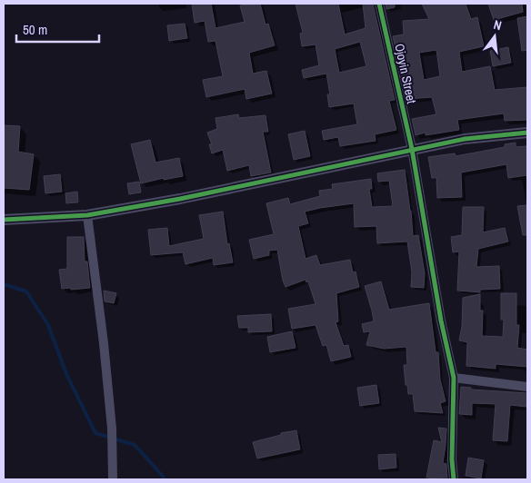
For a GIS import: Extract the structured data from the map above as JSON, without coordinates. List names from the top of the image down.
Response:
{
  "streets": {
    "street": ["Ojoyin Street"]
  },
  "scale_bar": "50 m",
  "north": "top"
}
